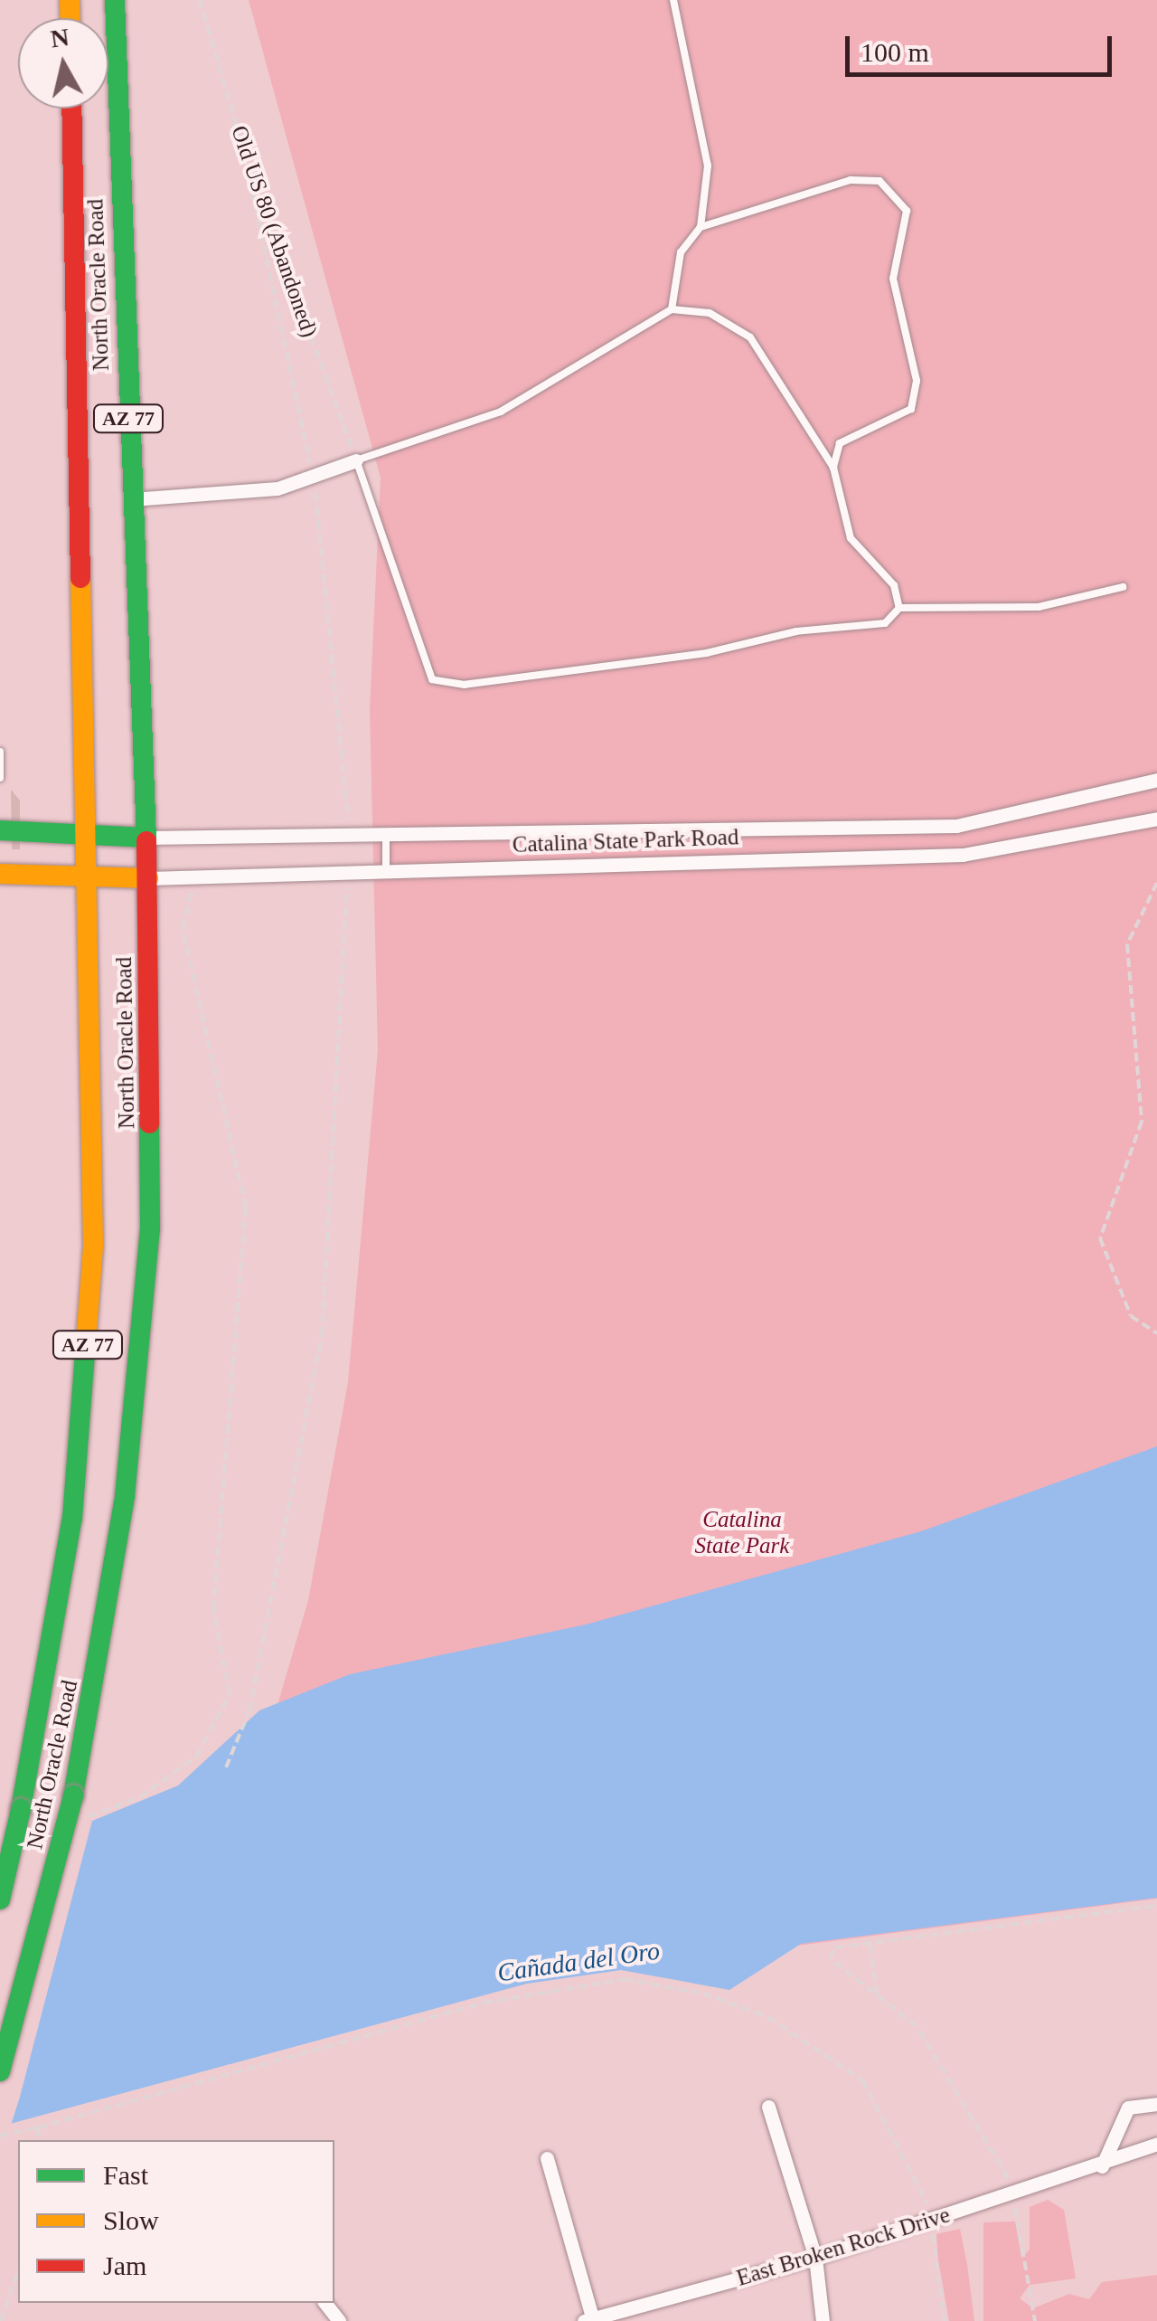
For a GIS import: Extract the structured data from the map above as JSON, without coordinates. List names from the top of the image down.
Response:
{
  "streets": {
    "main road": ["North Oracle Road", "AZ 77", "Catalina State Park Road"],
    "street": ["East Broken Rock Drive"],
    "path": ["Old US 80 (Abandoned)"]
  },
  "crossings": [
    ["North Oracle Road", "Catalina State Park Road"]
  ],
  "water": ["Cañada del Oro"],
  "parks": ["Catalina State Park"],
  "legend": ["Fast", "Slow", "Jam"],
  "scale_bar": "100 m",
  "north": "top"
}
